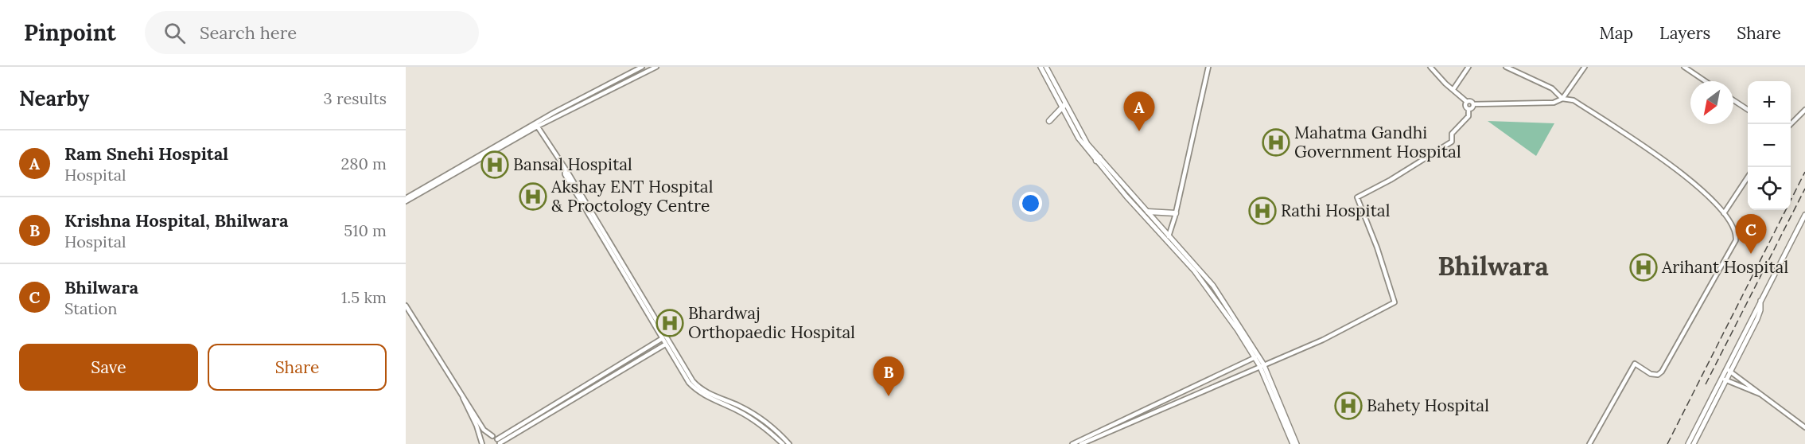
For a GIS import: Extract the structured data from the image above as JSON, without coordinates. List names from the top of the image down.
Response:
{
  "districts": ["Bhilwara"],
  "places": {
    "hospital": [
      "Mahatma Gandhi Government Hospital",
      "Bansal Hospital",
      "Akshay ENT Hospital & Proctology Centre",
      "Rathi Hospital",
      "Arihant Hospital",
      "Bhardwaj Orthopaedic Hospital",
      "Bahety Hospital"
    ]
  },
  "north": "bottom left",
  "page": {
    "header": "Pinpoint",
    "search": "Search here",
    "nav": ["Map", "Layers", "Share"],
    "heading": ["Nearby", "3 results"],
    "map_buttons": ["+", "−"],
    "pins": ["A", "C", "B"],
    "list": [
      {
        "mark": "A",
        "name": "Ram Snehi Hospital",
        "note": "Hospital",
        "value": "280 m"
      },
      {
        "mark": "B",
        "name": "Krishna Hospital, Bhilwara",
        "note": "Hospital",
        "value": "510 m"
      },
      {
        "mark": "C",
        "name": "Bhilwara",
        "note": "Station",
        "value": "1.5 km"
      }
    ],
    "buttons": ["Save", "Share"]
  }
}
